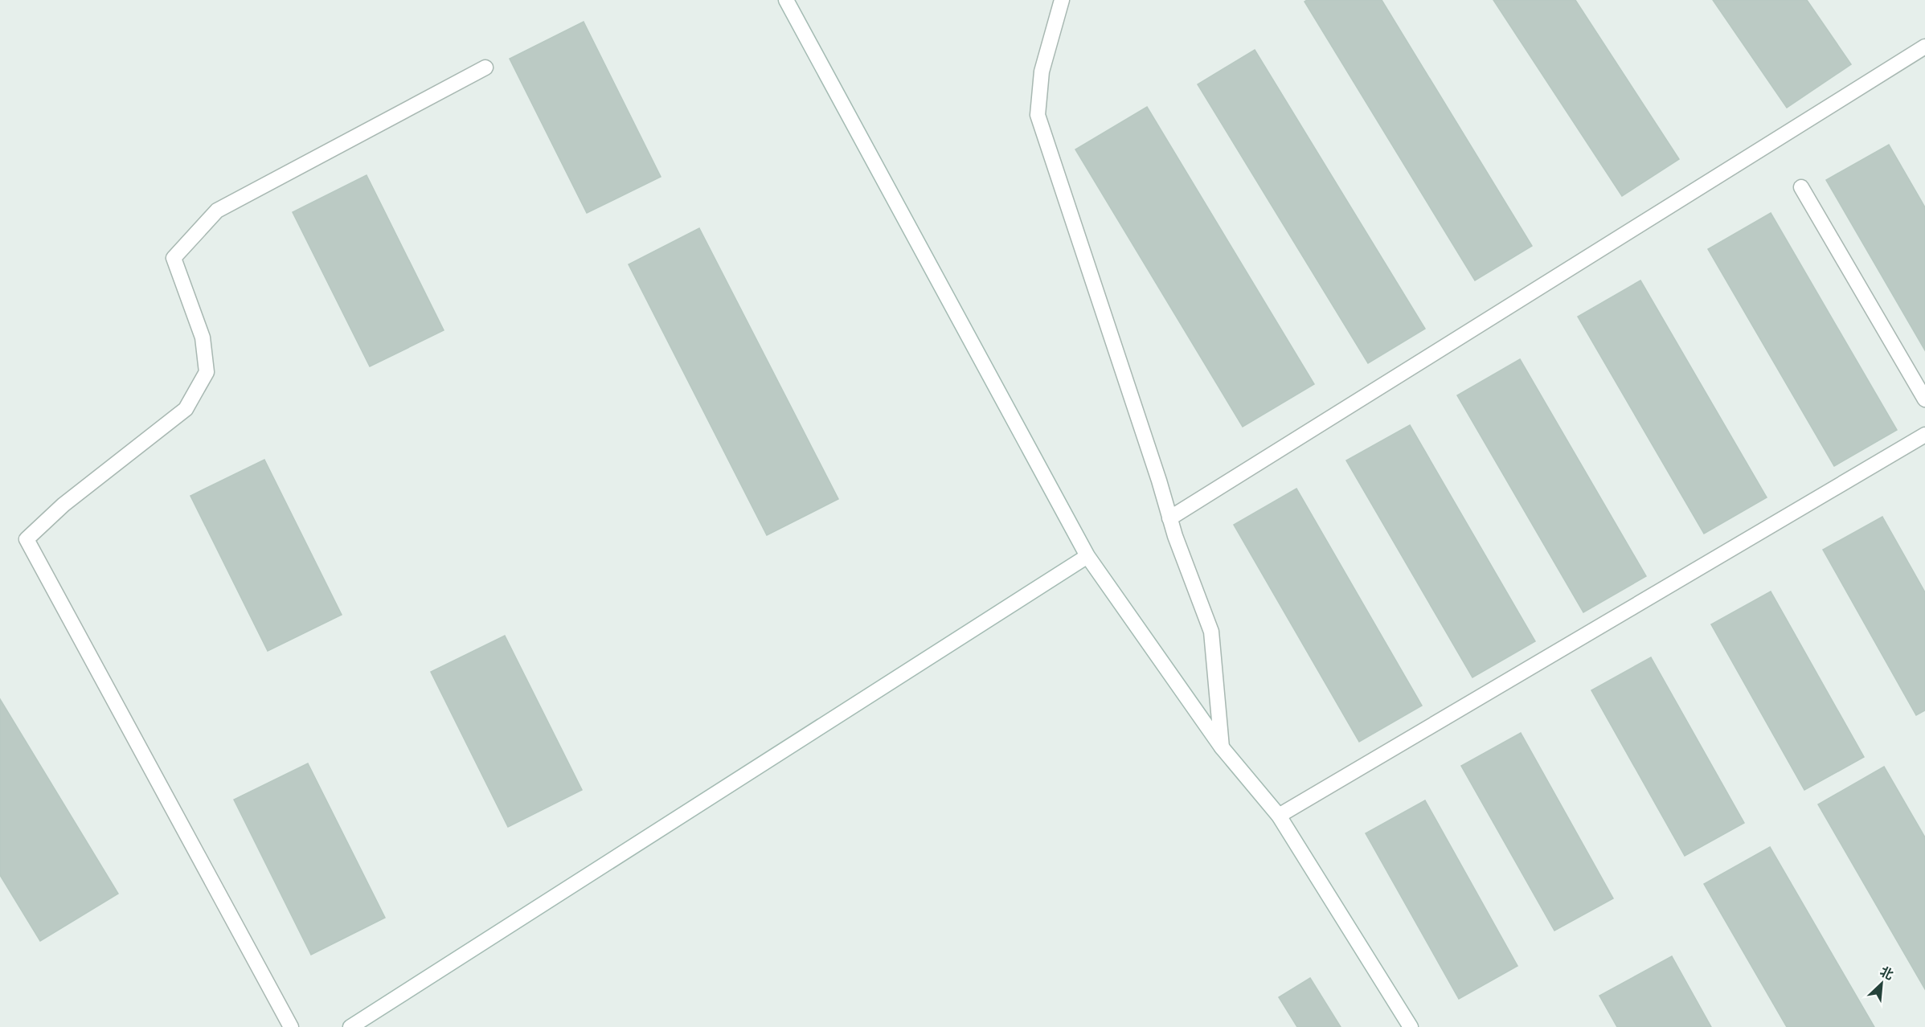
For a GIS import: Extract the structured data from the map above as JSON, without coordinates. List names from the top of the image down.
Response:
{
  "north": "top right"
}
